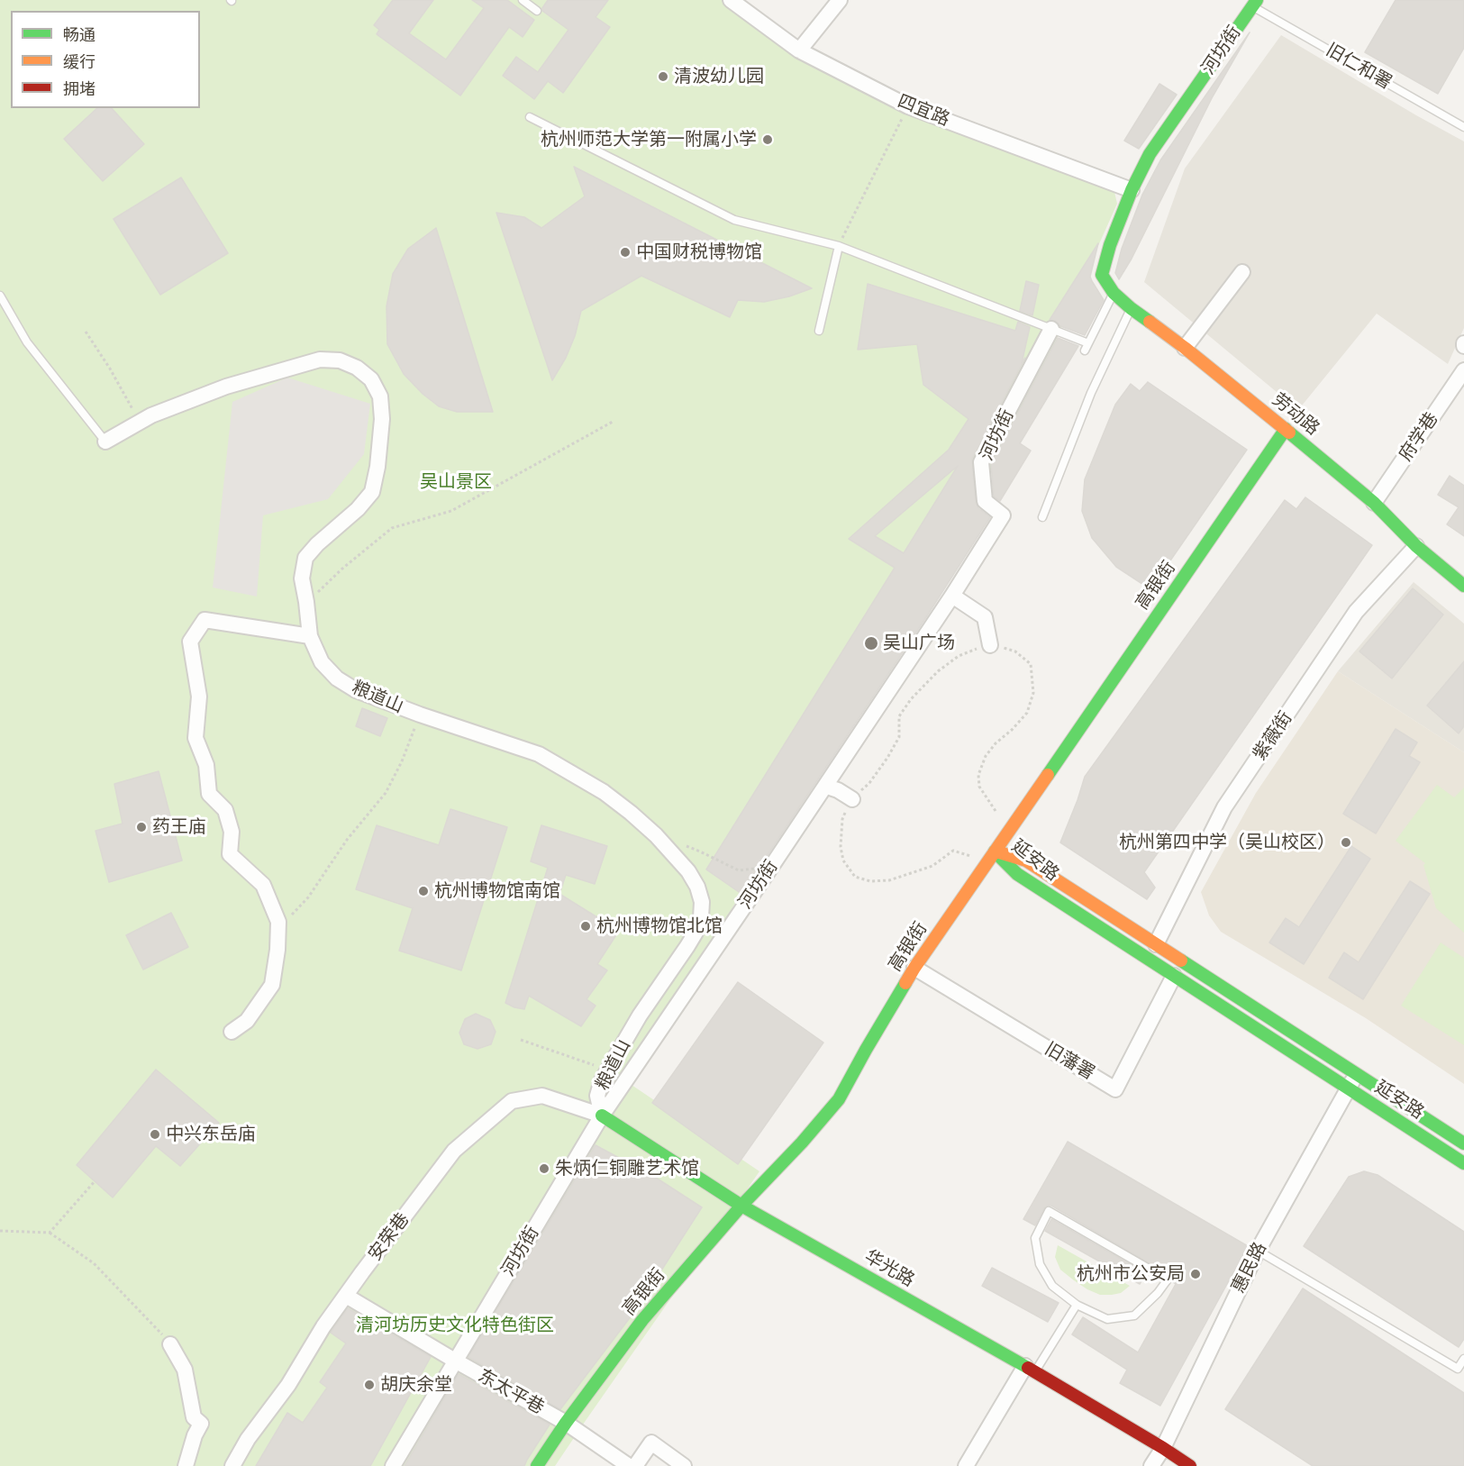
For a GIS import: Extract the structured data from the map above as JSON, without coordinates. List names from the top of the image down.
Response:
{
  "streets": {
    "street": [
      "河坊街",
      "四宜路",
      "劳动路",
      "府学巷",
      "高银街",
      "粮道山",
      "紫薇街",
      "延安路",
      "旧藩署",
      "安荣巷",
      "惠民路",
      "华光路",
      "东太平巷"
    ],
    "lane": ["旧仁和署"]
  },
  "crossings": [
    ["河坊街", "旧仁和署"],
    ["河坊街", "四宜路"],
    ["河坊街", "劳动路"],
    ["河坊街", "粮道山"],
    ["河坊街", "安荣巷"],
    ["河坊街", "华光路"],
    ["河坊街", "东太平巷"],
    ["劳动路", "府学巷"],
    ["劳动路", "高银街"],
    ["劳动路", "紫薇街"],
    ["高银街", "延安路"],
    ["高银街", "旧藩署"],
    ["高银街", "华光路"],
    ["高银街", "东太平巷"],
    ["粮道山", "安荣巷"],
    ["粮道山", "华光路"],
    ["紫薇街", "延安路"],
    ["延安路", "旧藩署"],
    ["延安路", "惠民路"],
    ["安荣巷", "华光路"],
    ["安荣巷", "东太平巷"],
    ["惠民路", "华光路"]
  ],
  "parks": ["吴山景区", "清河坊历史文化特色街区"],
  "places": [
    "清波幼儿园",
    "杭州师范大学第一附属小学",
    "中国财税博物馆",
    "吴山广场",
    "药王庙",
    "杭州第四中学（吴山校区）",
    "杭州博物馆南馆",
    "杭州博物馆北馆",
    "中兴东岳庙",
    "朱炳仁铜雕艺术馆",
    "杭州市公安局",
    "胡庆余堂"
  ],
  "legend": ["畅通", "缓行", "拥堵"]
}
